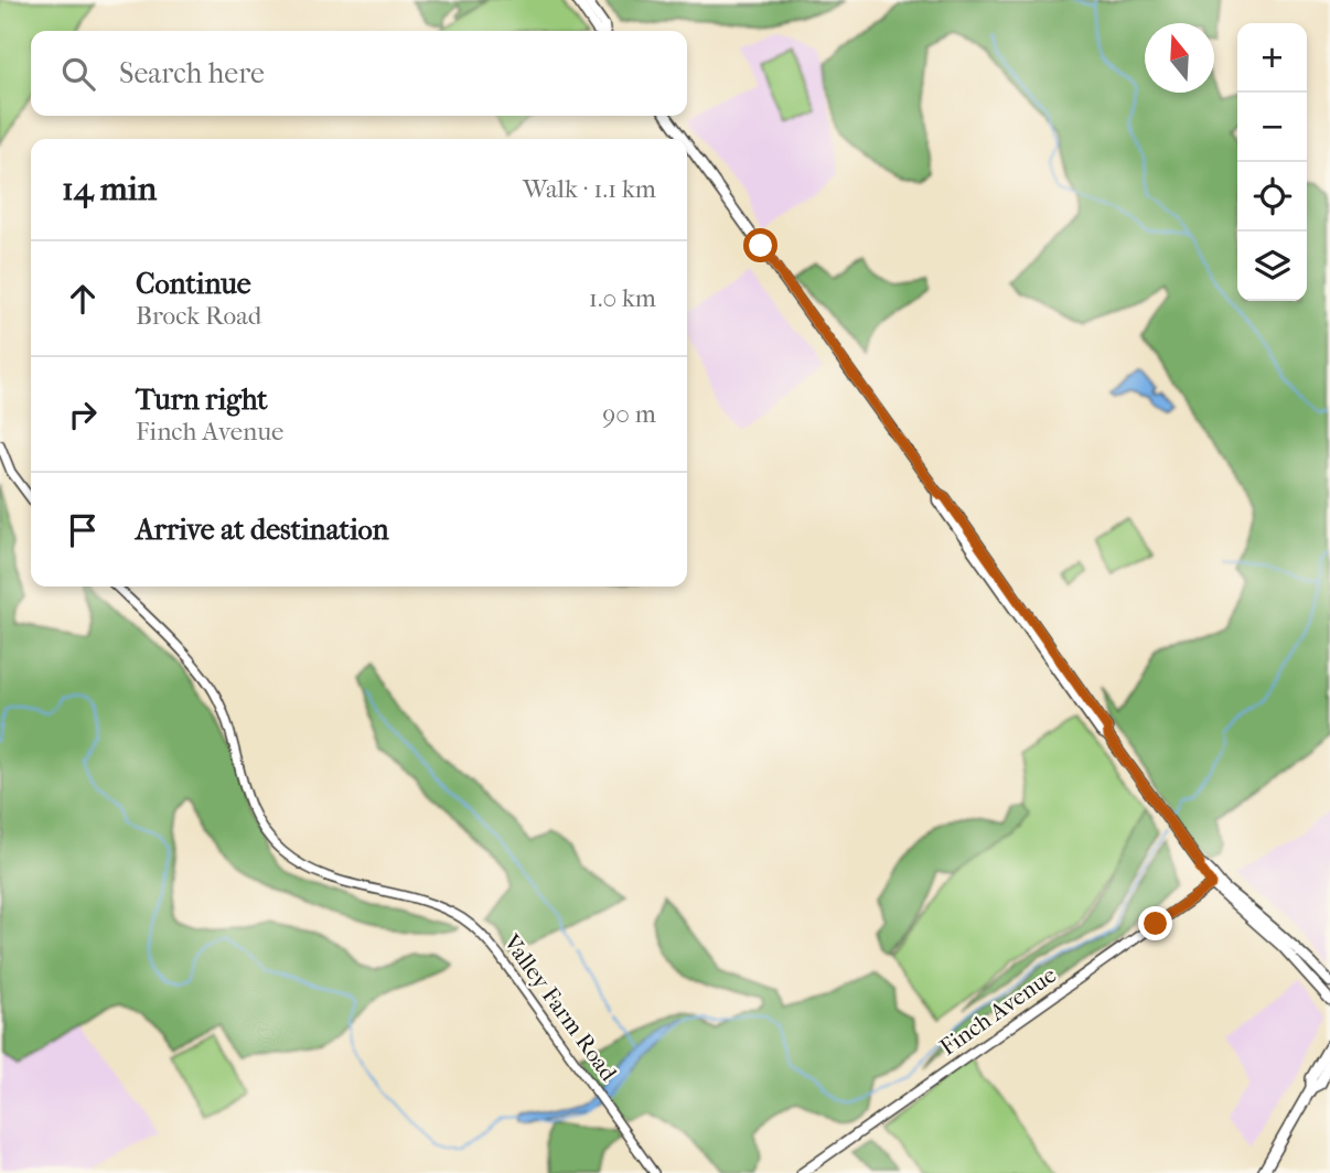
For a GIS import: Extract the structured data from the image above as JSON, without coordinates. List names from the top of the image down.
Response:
{
  "streets": {
    "main road": ["Finch Avenue"],
    "street": ["Valley Farm Road"]
  },
  "north": "top",
  "page": {
    "map_buttons": ["+", "−"],
    "search": "Search here",
    "heading": ["14 min", "Walk · 1.1 km"],
    "list": [
      ["Continue", "Brock Road", "1.0 km"],
      ["Turn right", "Finch Avenue", "90 m"],
      "Arrive at destination"
    ]
  }
}
